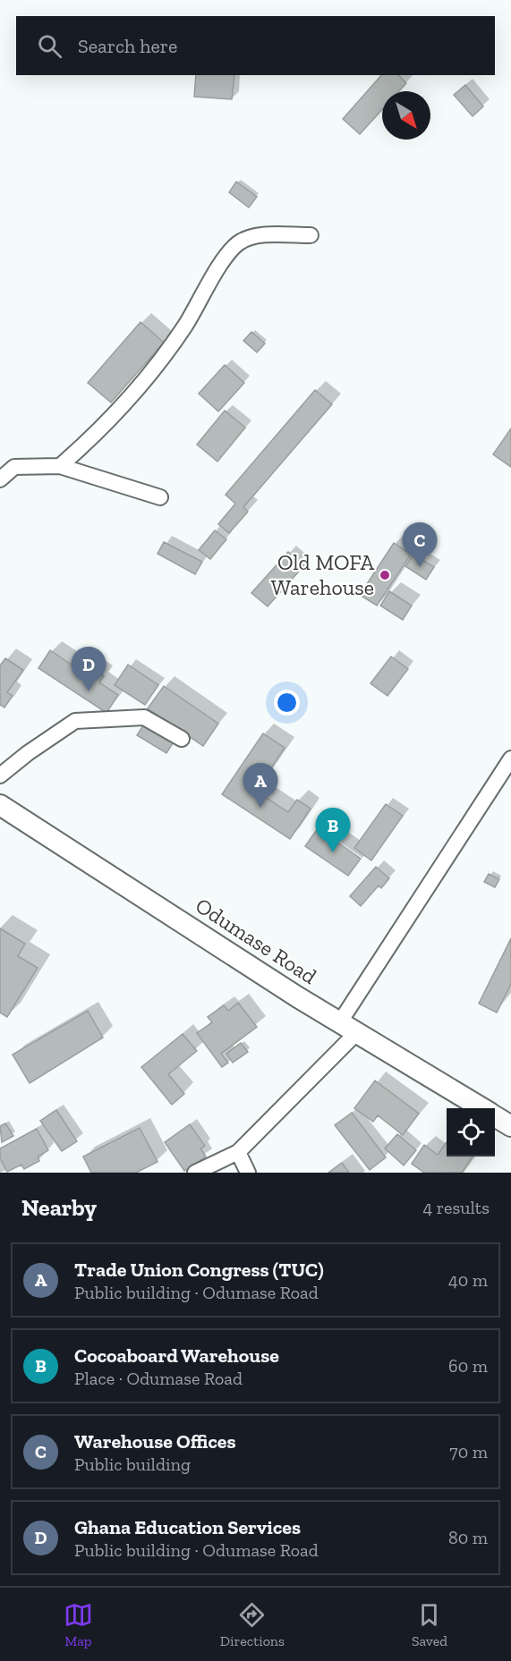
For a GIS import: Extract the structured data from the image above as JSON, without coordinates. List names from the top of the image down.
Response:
{
  "streets": {
    "main road": ["Odumase Road"]
  },
  "places": ["Old MOFA Warehouse"],
  "north": "bottom right",
  "page": {
    "search": "Search here",
    "pins": [
      "C",
      "D",
      "A",
      "B"
    ],
    "heading": ["Nearby", "4 results"],
    "list": [
      {
        "mark": "A",
        "name": "Trade Union Congress (TUC)",
        "note": "Public building · Odumase Road",
        "value": "40 m"
      },
      {
        "mark": "B",
        "name": "Cocoaboard Warehouse",
        "note": "Place · Odumase Road",
        "value": "60 m"
      },
      {
        "mark": "C",
        "name": "Warehouse Offices",
        "note": "Public building",
        "value": "70 m"
      },
      {
        "mark": "D",
        "name": "Ghana Education Services",
        "note": "Public building · Odumase Road",
        "value": "80 m"
      }
    ],
    "nav": ["Map", "Directions", "Saved"]
  }
}
